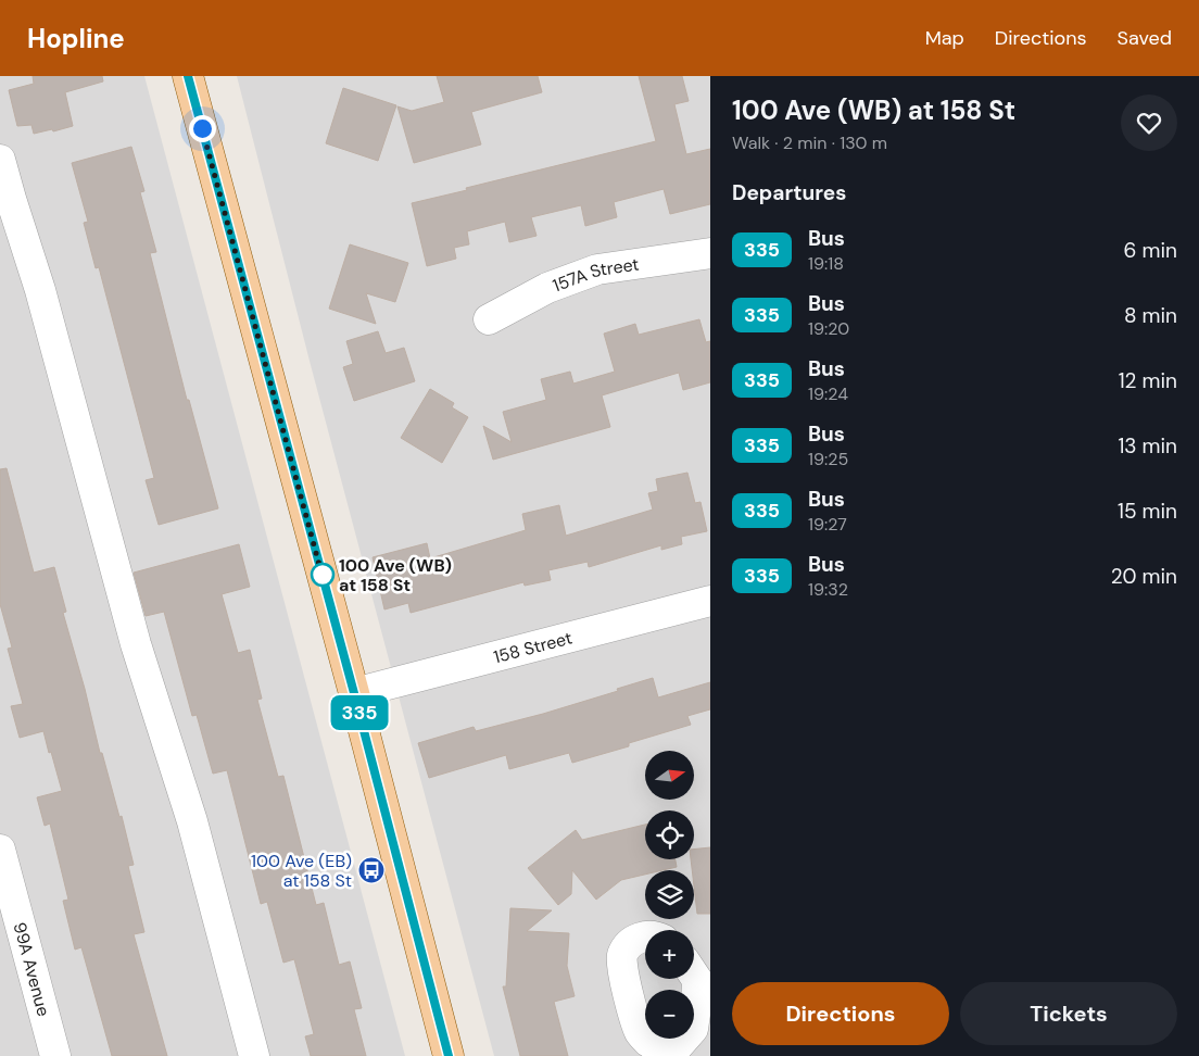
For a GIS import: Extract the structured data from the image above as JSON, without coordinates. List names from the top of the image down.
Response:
{
  "streets": {
    "street": ["157A Street", "158 Street", "99A Avenue"]
  },
  "places": {
    "other": ["100 Ave (WB) at 158 St"],
    "bus stop": ["100 Ave (EB) at 158 St"]
  },
  "lines": ["bus line 335"],
  "north": "right",
  "page": {
    "header": "Hopline",
    "nav": ["Map", "Directions", "Saved"],
    "on_map": "335",
    "heading": [
      ["100 Ave (WB) at 158 St", "Walk · 2 min · 130 m"],
      "Departures"
    ],
    "list": [
      {
        "mark": "335",
        "name": "Bus",
        "note": "19:18",
        "value": "6 min"
      },
      {
        "mark": "335",
        "name": "Bus",
        "note": "19:20",
        "value": "8 min"
      },
      {
        "mark": "335",
        "name": "Bus",
        "note": "19:24",
        "value": "12 min"
      },
      {
        "mark": "335",
        "name": "Bus",
        "note": "19:25",
        "value": "13 min"
      },
      {
        "mark": "335",
        "name": "Bus",
        "note": "19:27",
        "value": "15 min"
      },
      {
        "mark": "335",
        "name": "Bus",
        "note": "19:32",
        "value": "20 min"
      }
    ],
    "map_buttons": ["+", "−"],
    "buttons": ["Directions", "Tickets"]
  }
}
